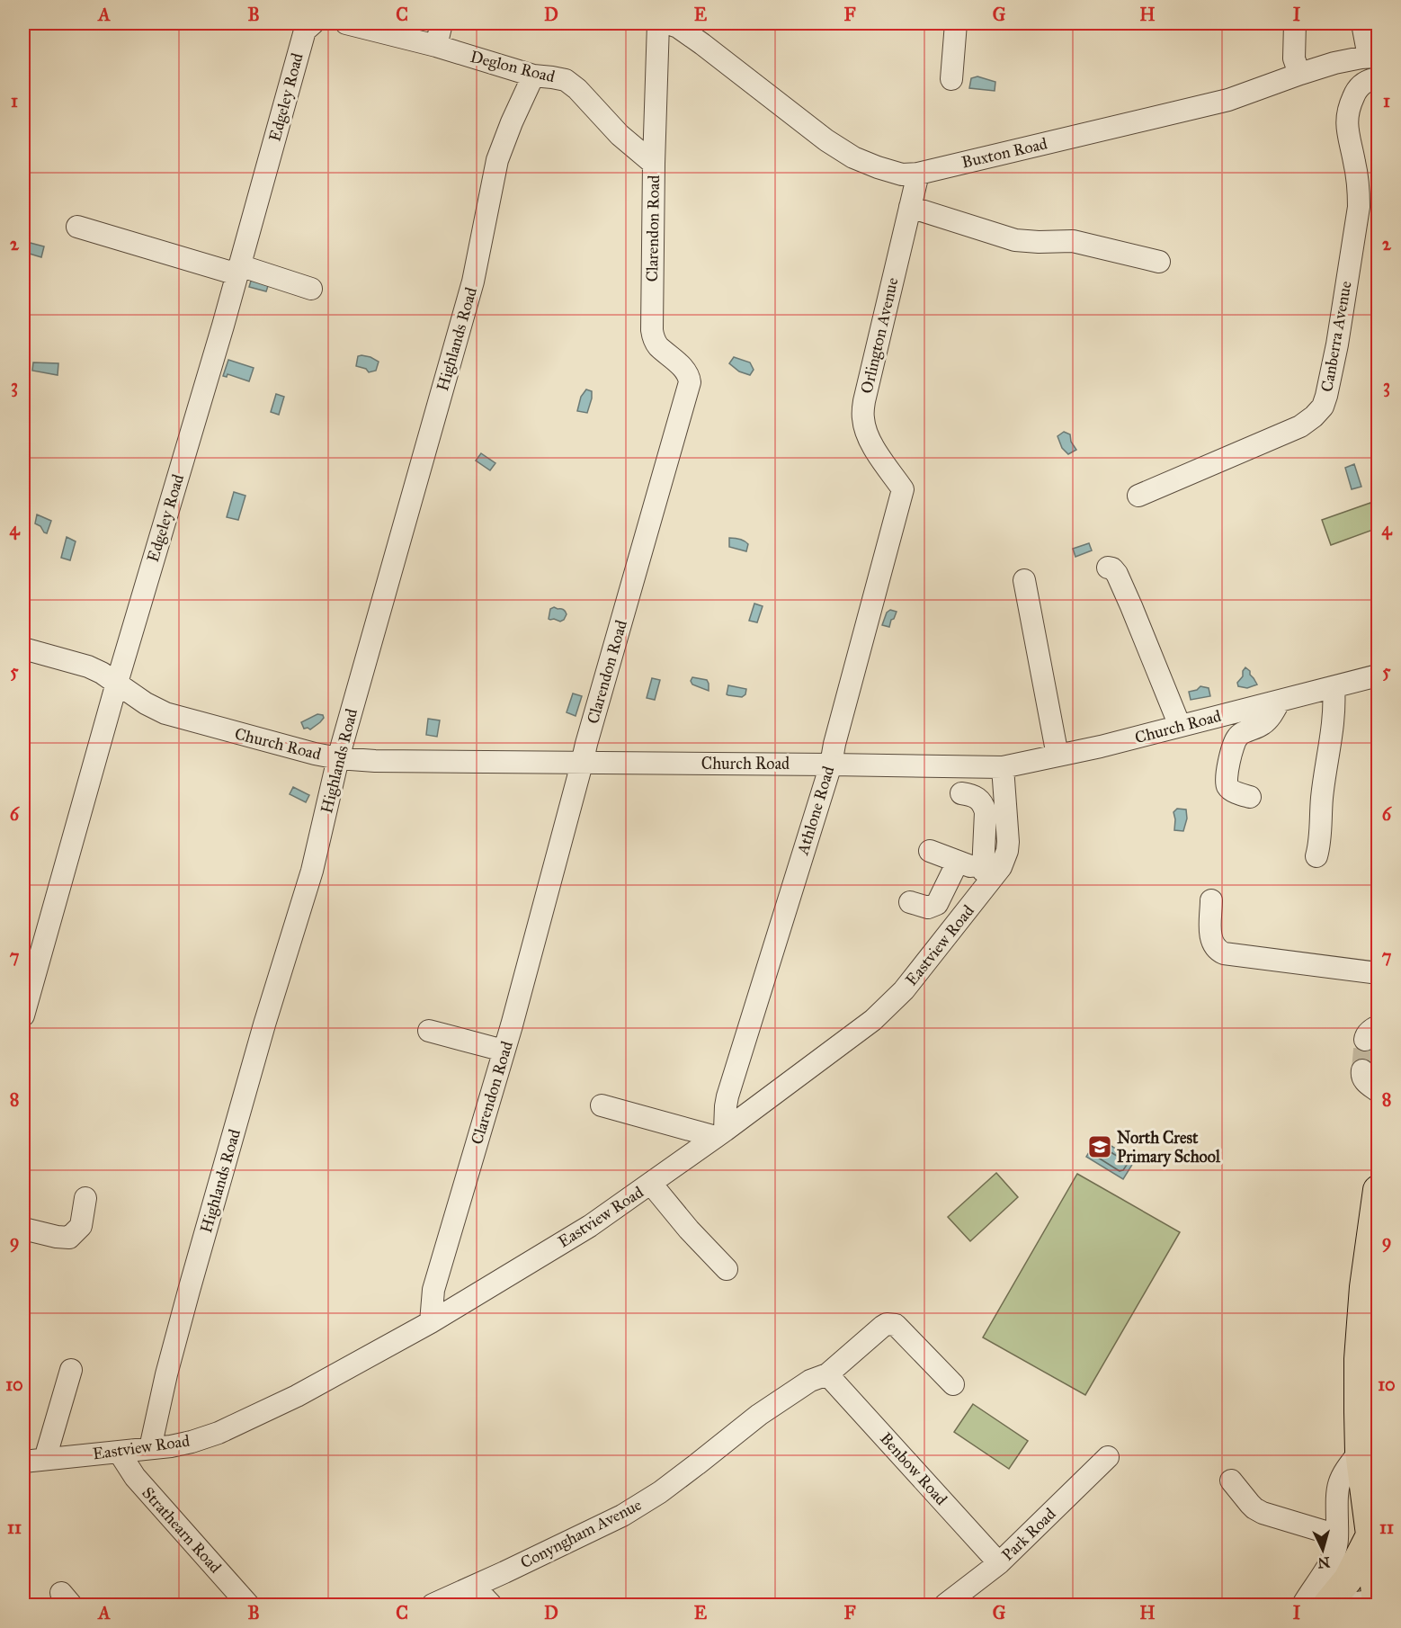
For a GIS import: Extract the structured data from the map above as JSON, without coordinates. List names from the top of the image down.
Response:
{
  "streets": {
    "street": [
      "Deglon Road",
      "Edgeley Road",
      "Buxton Road",
      "Clarendon Road",
      "Orlington Avenue",
      "Canberra Avenue",
      "Highlands Road",
      "Church Road",
      "Athlone Road",
      "Eastview Road",
      "Benbow Road",
      "Strathearn Road",
      "Conyngham Avenue",
      "Park Road"
    ]
  },
  "crossings": [
    ["Deglon Road", "Clarendon Road"],
    ["Deglon Road", "Highlands Road"],
    ["Edgeley Road", "Church Road"],
    ["Buxton Road", "Orlington Avenue"],
    ["Clarendon Road", "Church Road"],
    ["Clarendon Road", "Eastview Road"],
    ["Orlington Avenue", "Athlone Road"],
    ["Highlands Road", "Church Road"],
    ["Highlands Road", "Eastview Road"],
    ["Church Road", "Athlone Road"],
    ["Church Road", "Eastview Road"],
    ["Athlone Road", "Eastview Road"],
    ["Eastview Road", "Strathearn Road"],
    ["Benbow Road", "Conyngham Avenue"],
    ["Benbow Road", "Park Road"]
  ],
  "places": {
    "school or university": ["North Crest Primary School"]
  },
  "north": "bottom",
  "grid": {
    "columns": [
      "A",
      "B",
      "C",
      "D",
      "E",
      "F",
      "G",
      "H",
      "I"
    ],
    "rows": [
      "1",
      "2",
      "3",
      "4",
      "5",
      "6",
      "7",
      "8",
      "9",
      "10",
      "11"
    ]
  }
}
